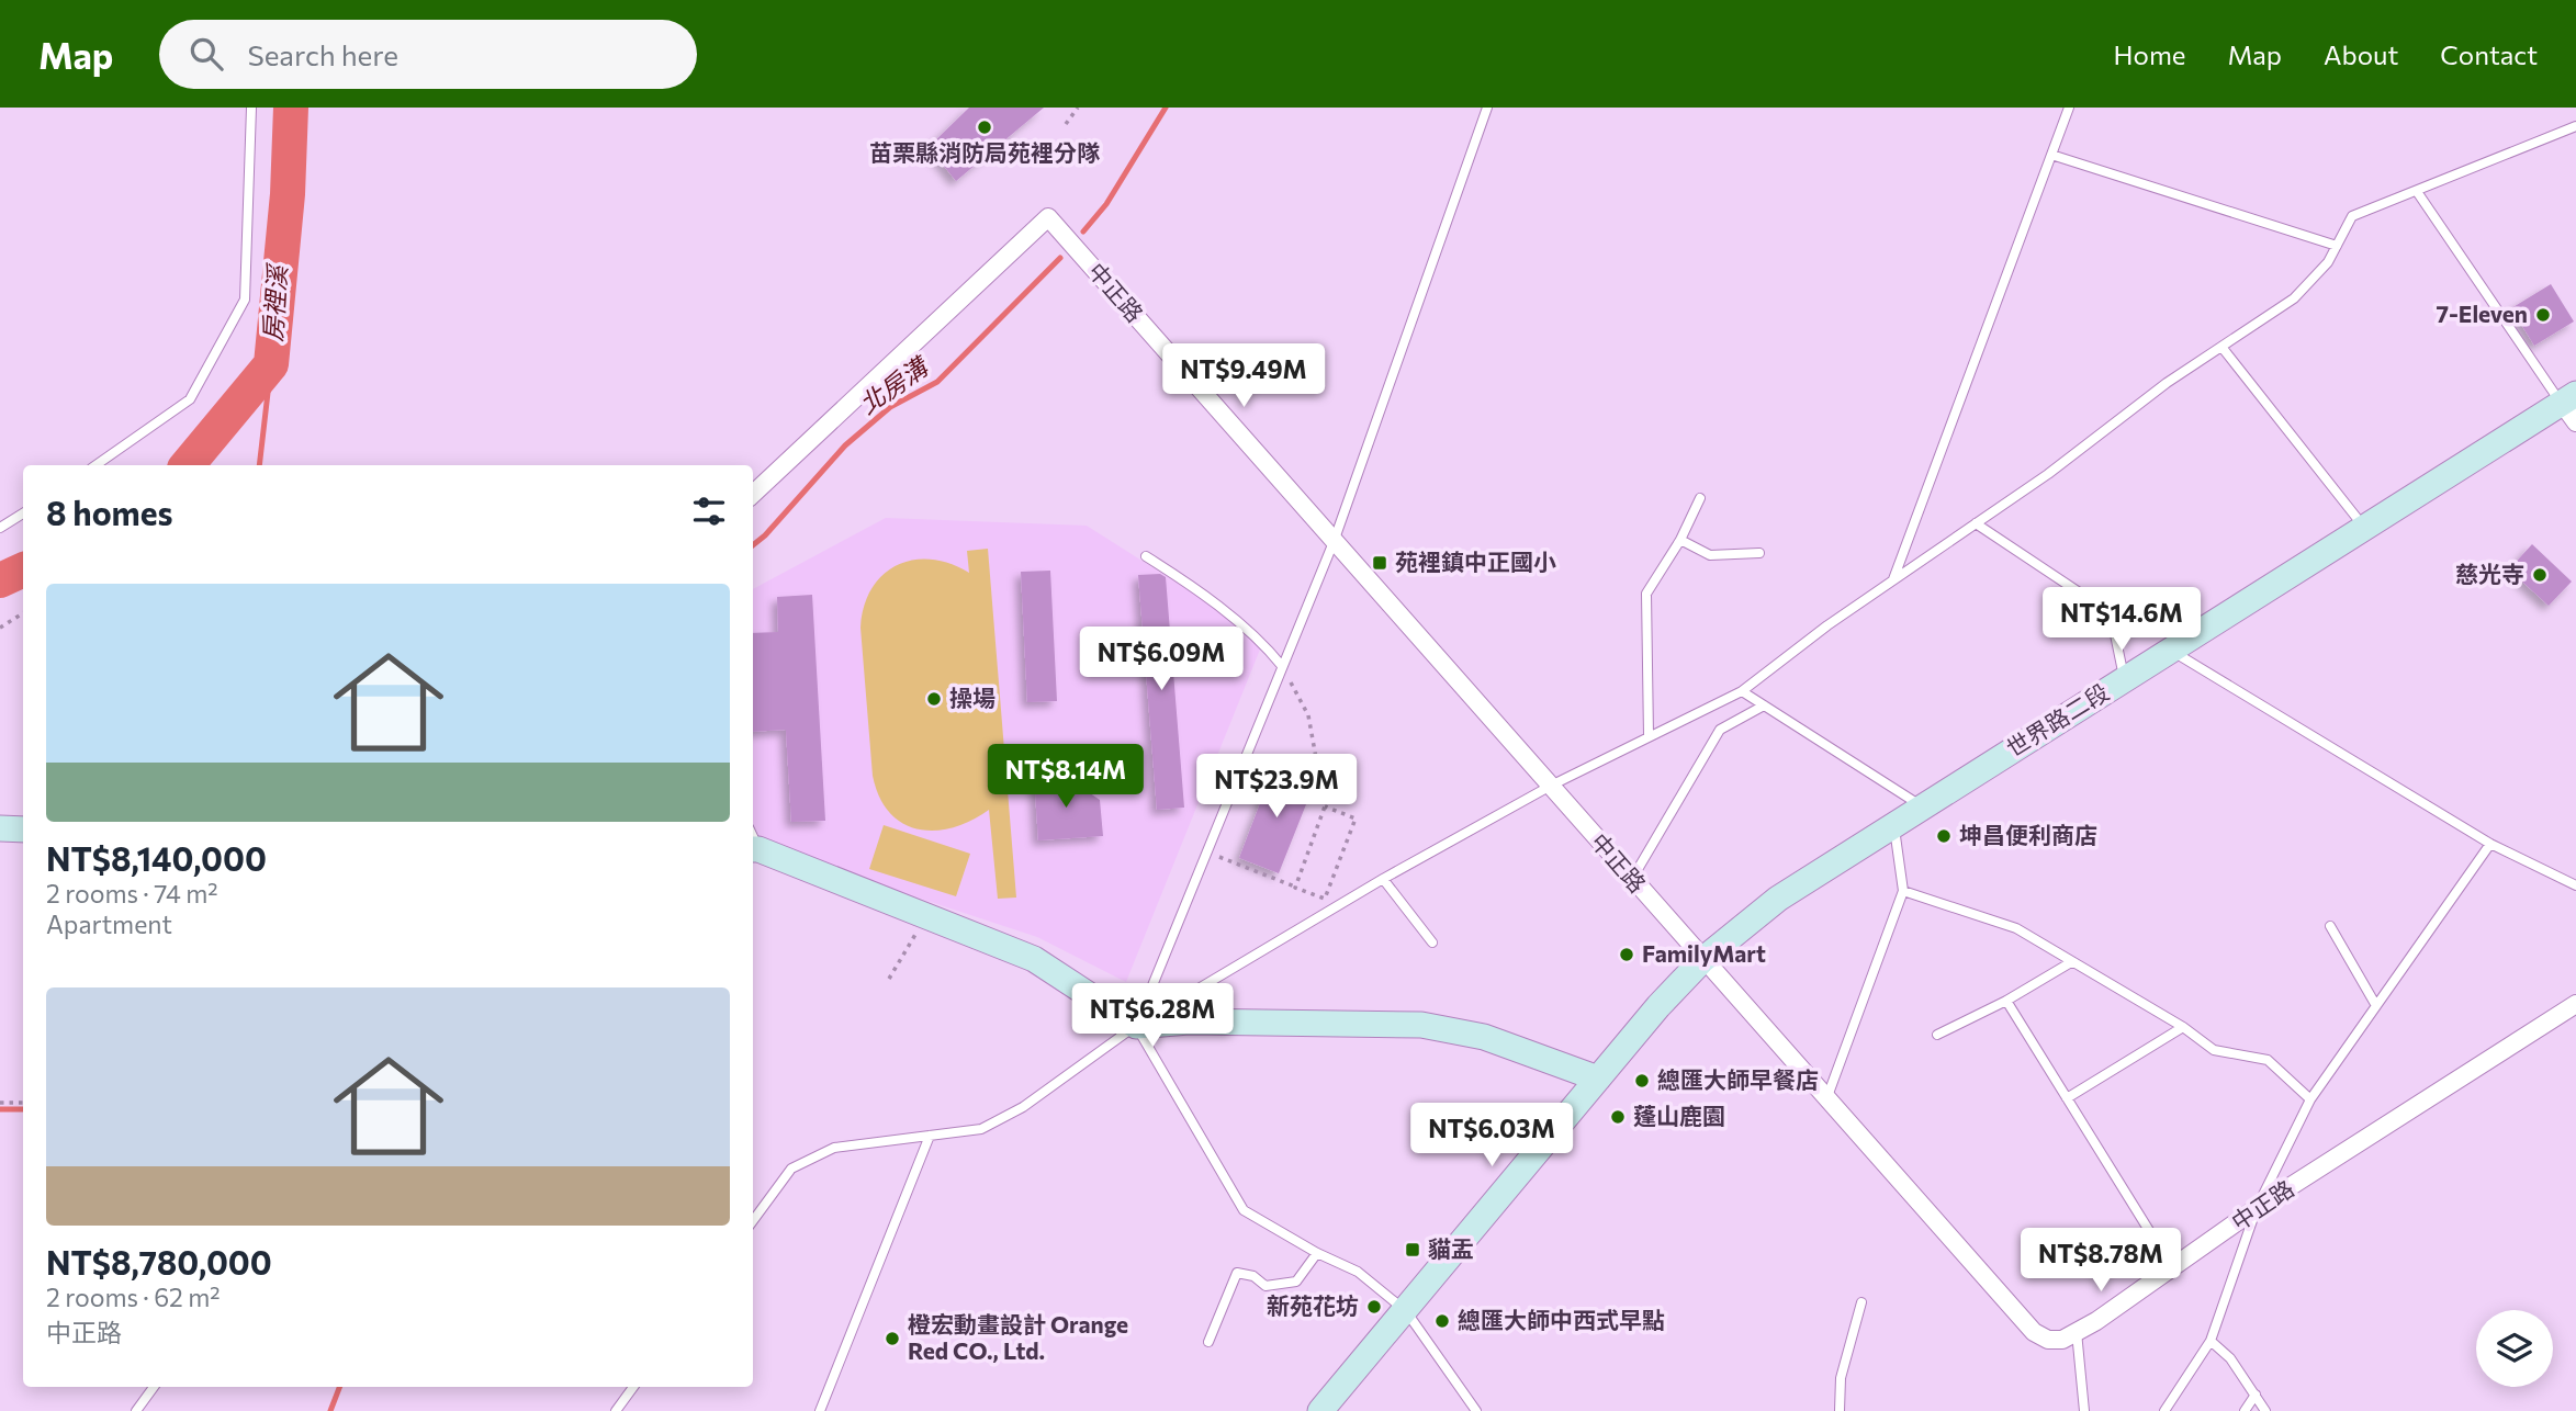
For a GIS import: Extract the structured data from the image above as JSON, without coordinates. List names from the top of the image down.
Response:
{
  "streets": {
    "main road": ["世界路二段"],
    "street": ["中正路"]
  },
  "crossings": [
    ["中正路", "世界路二段"]
  ],
  "water": ["房裡溪", "北房溝"],
  "places": {
    "other": [
      "苗栗縣消防局苑裡分隊",
      "7-Eleven",
      "慈光寺",
      "操場",
      "坤昌便利商店",
      "FamilyMart",
      "總匯大師早餐店",
      "蓬山鹿園",
      "新苑花坊",
      "總匯大師中西式早點",
      "橙宏動畫設計 Orange Red CO., Ltd."
    ],
    "transit": ["苑裡鎮中正國小", "貓盂"]
  },
  "page": {
    "header": "Map",
    "search": "Search here",
    "nav": [
      "Home",
      "Map",
      "About",
      "Contact"
    ],
    "price": [
      "NT$9.49M",
      "NT$14.6M",
      "NT$6.09M",
      "NT$8.14M",
      "NT$23.9M",
      "NT$6.28M",
      "NT$6.03M",
      "NT$8.78M"
    ],
    "heading": "8 homes",
    "list": [
      {
        "name": "NT$8,140,000",
        "note": "2 rooms · 74 m² · Apartment"
      },
      {
        "name": "NT$8,780,000",
        "note": "2 rooms · 62 m² · 中正路"
      }
    ]
  }
}
